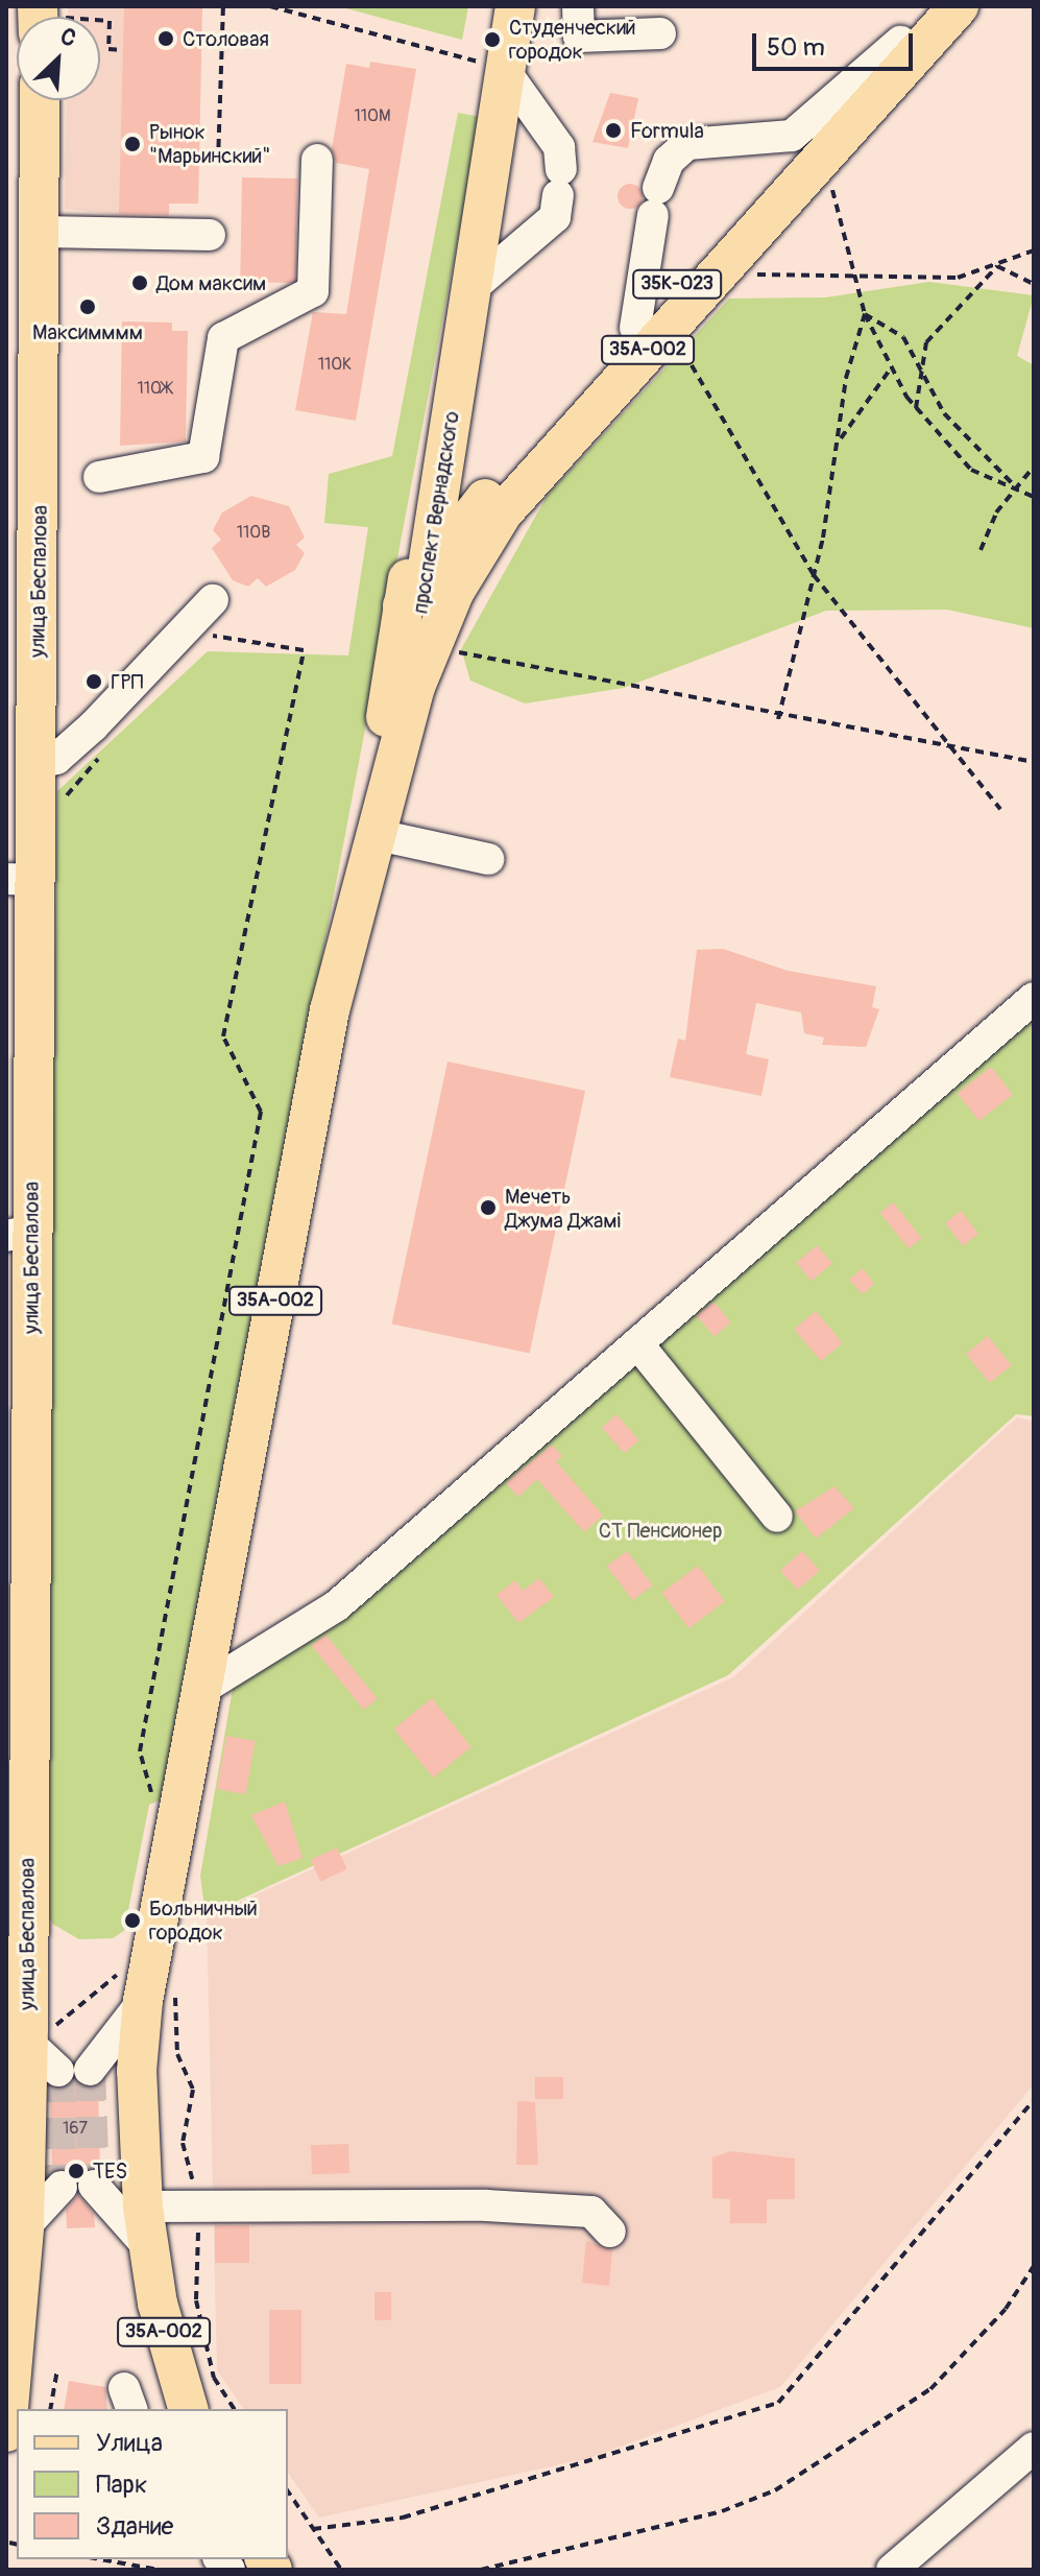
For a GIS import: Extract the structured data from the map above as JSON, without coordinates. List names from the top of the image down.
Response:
{
  "streets": {
    "main road": [
      "35К-023",
      "35А-002",
      "проспект Вернадского",
      "улица Беспалова"
    ]
  },
  "crossings": [
    ["35К-023", "35А-002"],
    ["35К-023", "проспект Вернадского"],
    ["35А-002", "проспект Вернадского"]
  ],
  "parks": ["СТ Пенсионер"],
  "places": [
    "Столовая",
    "Студенческий городок",
    "Formula",
    "Рынок \"Марьинский\"",
    "Дом максим",
    "Максимммм",
    "ГРП",
    "Мечеть Джума Джамі",
    "Больничный городок",
    "TES"
  ],
  "house_numbers": [
    "110М",
    "110К",
    "110Ж",
    "110В",
    "167"
  ],
  "legend": ["Улица", "Парк", "Здание"],
  "scale_bar": "50 m",
  "north": "top right"
}
